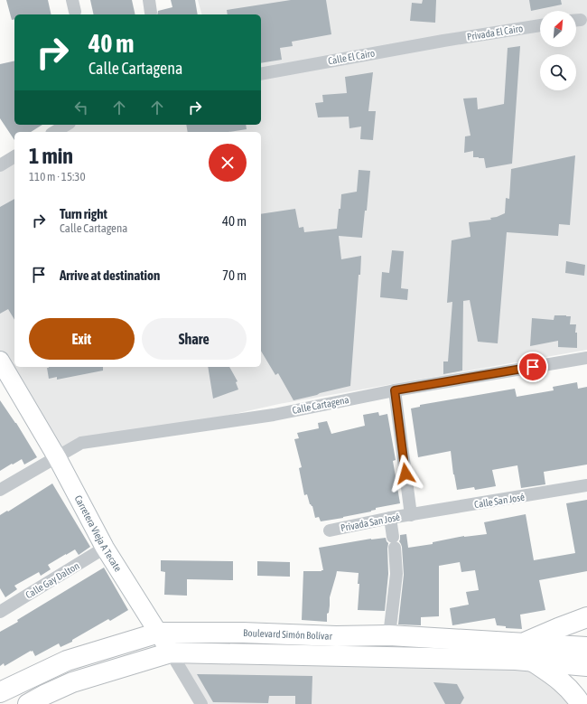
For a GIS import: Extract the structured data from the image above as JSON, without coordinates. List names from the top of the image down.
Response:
{
  "streets": {
    "main road": ["Boulevard Simón Bolívar"],
    "street": [
      "Privada El Cairo",
      "Calle El Cairo",
      "Calle Cartagena",
      "Calle San José",
      "Privada San José",
      "Carretera Vieja A Tecate",
      "Calle Gay Dalton"
    ]
  },
  "crossings": [
    ["Privada El Cairo", "Calle El Cairo"],
    ["Calle Cartagena", "Carretera Vieja A Tecate"],
    ["Calle San José", "Privada San José"],
    ["Carretera Vieja A Tecate", "Calle Gay Dalton"],
    ["Carretera Vieja A Tecate", "Boulevard Simón Bolívar"]
  ],
  "north": "top right",
  "page": {
    "turn": ["40 m", "Calle Cartagena"],
    "heading": ["1 min", "110 m · 15:30"],
    "list": [
      {
        "name": "Turn right",
        "note": "Calle Cartagena",
        "value": "40 m"
      },
      {
        "name": "Arrive at destination",
        "value": "70 m"
      }
    ],
    "buttons": ["Exit", "Share"]
  }
}
